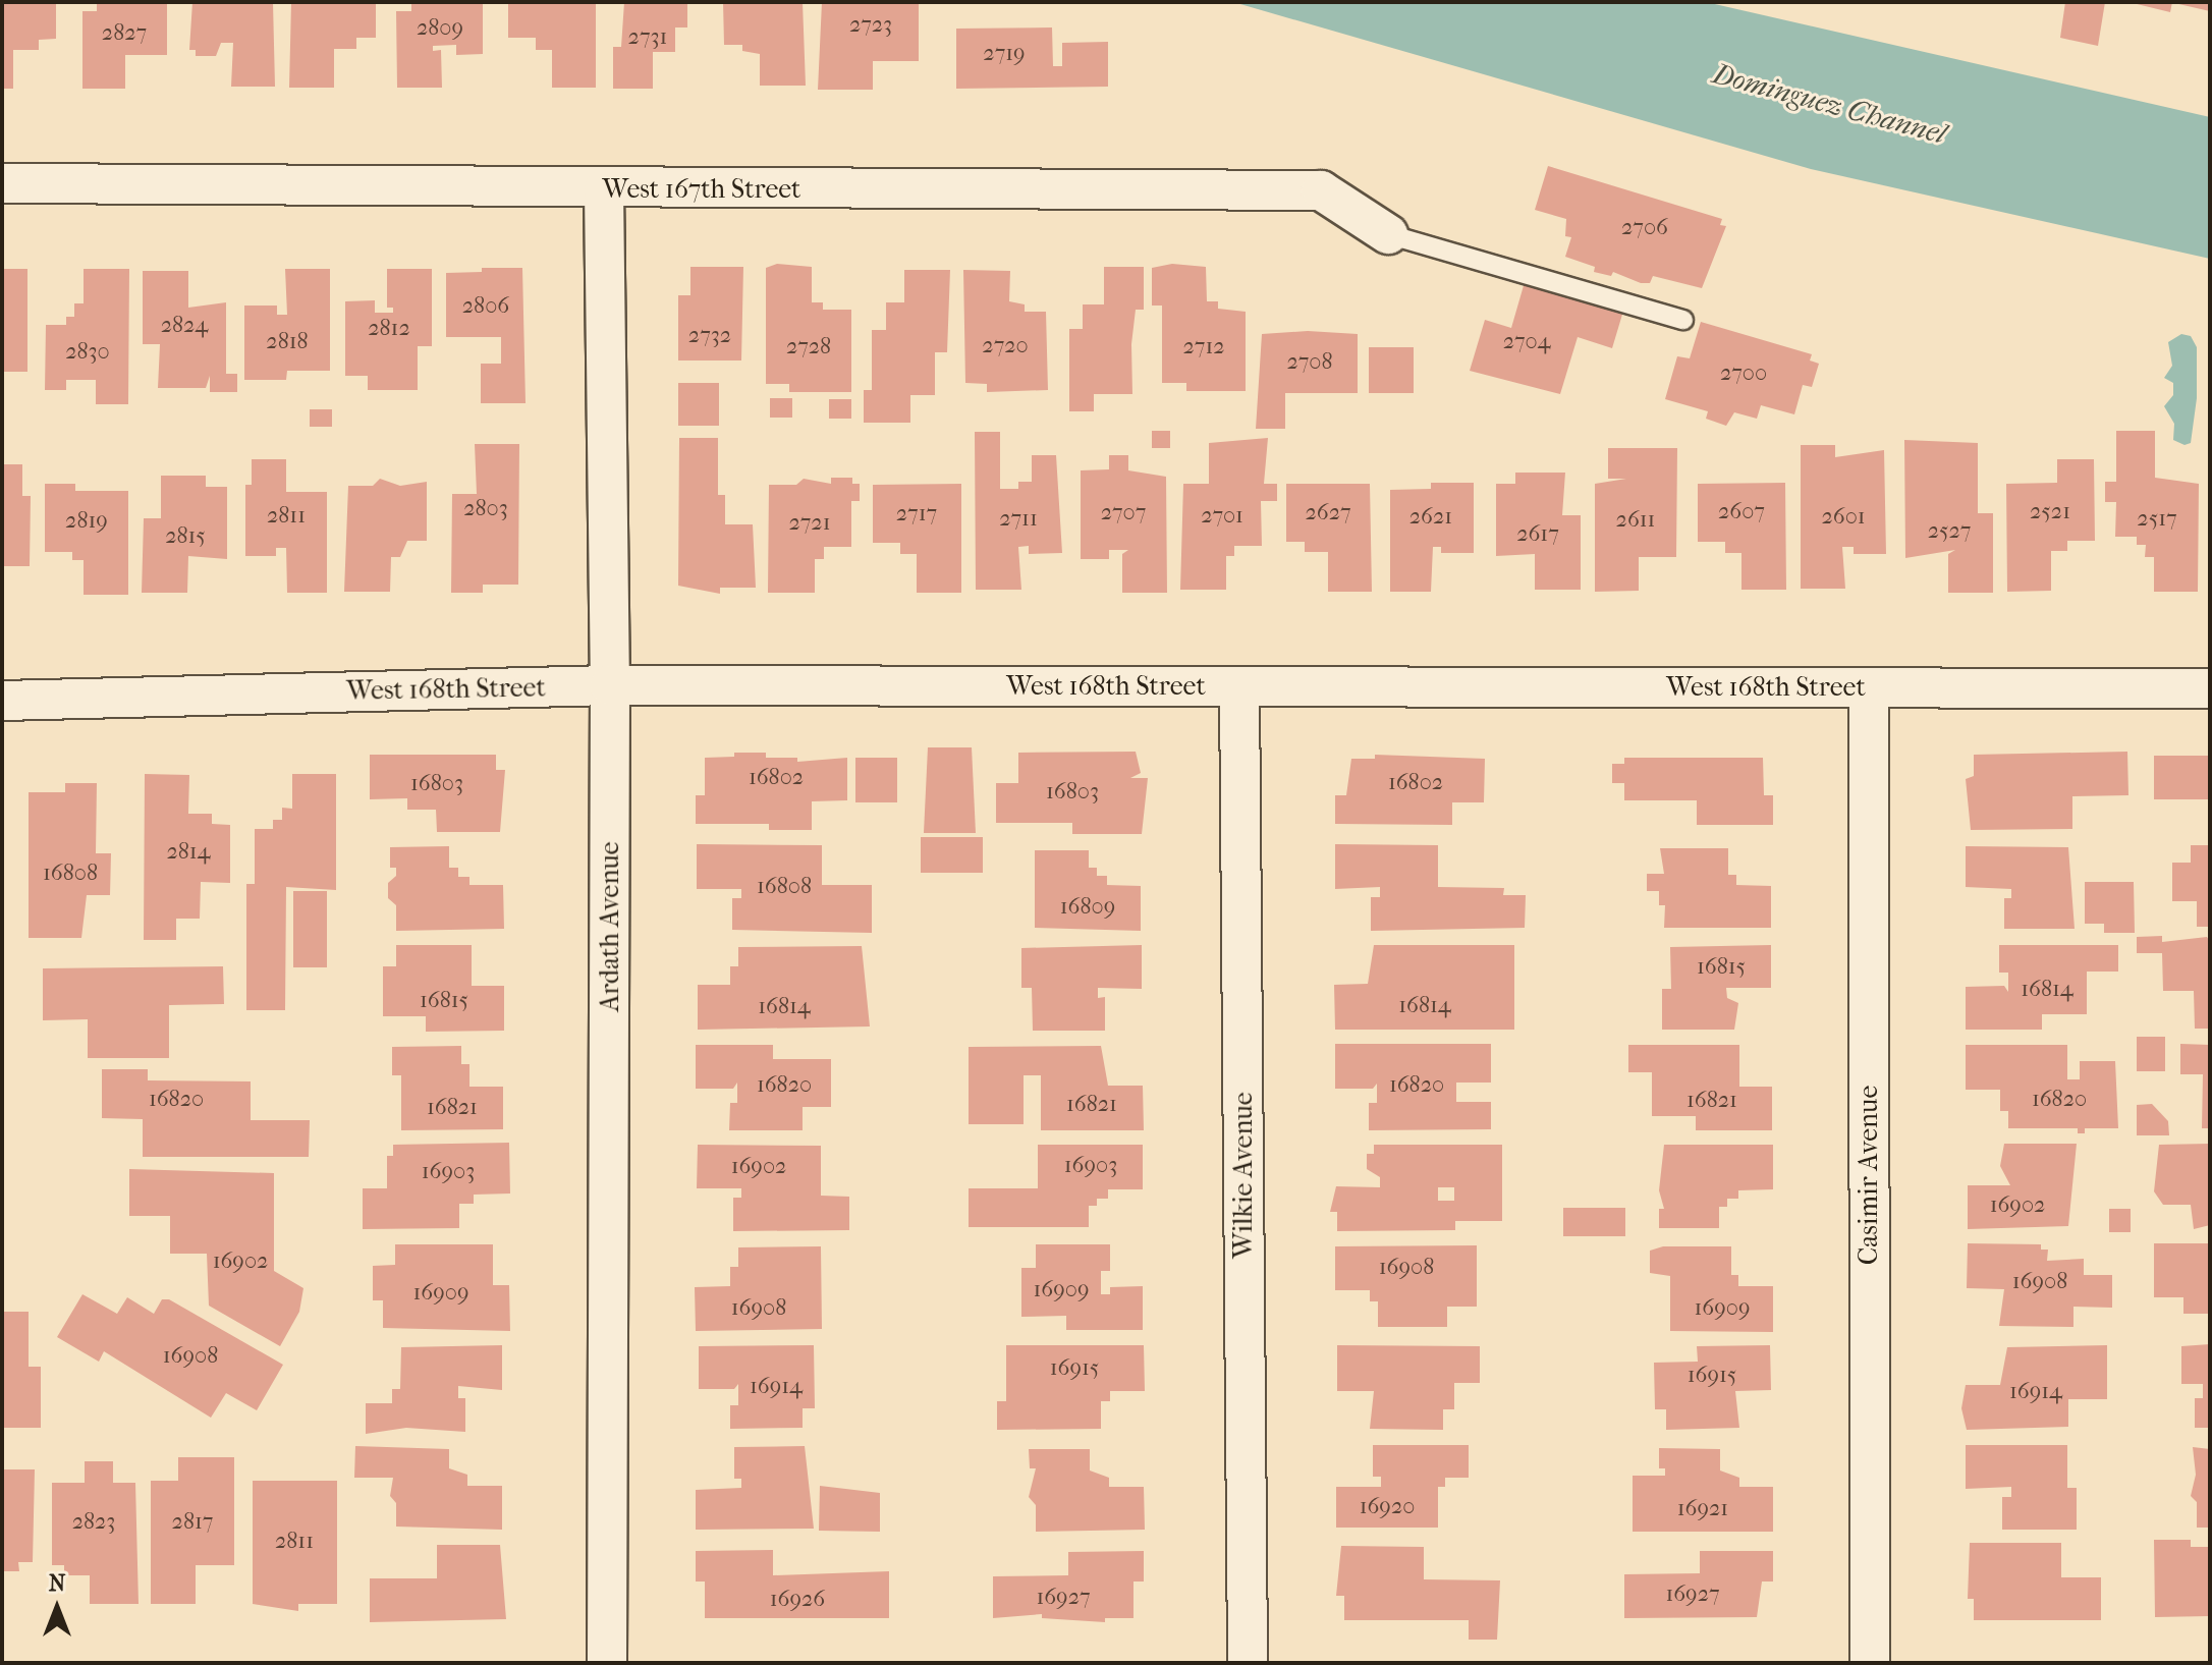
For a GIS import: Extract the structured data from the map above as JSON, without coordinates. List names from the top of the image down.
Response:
{
  "streets": {
    "street": [
      "West 167th Street",
      "West 168th Street",
      "Ardath Avenue",
      "Wilkie Avenue",
      "Casimir Avenue"
    ]
  },
  "crossings": [
    ["West 167th Street", "Ardath Avenue"],
    ["West 168th Street", "Ardath Avenue"],
    ["West 168th Street", "Wilkie Avenue"],
    ["West 168th Street", "Casimir Avenue"]
  ],
  "water": ["Dominguez Channel"],
  "house_numbers": [
    "2723",
    "2809",
    "2827",
    "2731",
    "2719",
    "2706",
    "2806",
    "2824",
    "2812",
    "2732",
    "2818",
    "2704",
    "2720",
    "2728",
    "2712",
    "2830",
    "2708",
    "2700",
    "2803",
    "2607",
    "2521",
    "2707",
    "2627",
    "2717",
    "2811",
    "2701",
    "2621",
    "2601",
    "2711",
    "2517",
    "2611",
    "2819",
    "2721",
    "2527",
    "2617",
    "2815",
    "16802",
    "16802",
    "16803",
    "16803",
    "2814",
    "16808",
    "16808",
    "16809",
    "16815",
    "16814",
    "16815",
    "16814",
    "16814",
    "16820",
    "16820",
    "16820",
    "16820",
    "16821",
    "16821",
    "16821",
    "16903",
    "16902",
    "16903",
    "16902",
    "16902",
    "16908",
    "16908",
    "16909",
    "16909",
    "16908",
    "16909",
    "16908",
    "16915",
    "16915",
    "16914",
    "16914",
    "16920",
    "16921",
    "2823",
    "2817",
    "2811",
    "16927",
    "16927",
    "16926"
  ],
  "north": "top"
}
